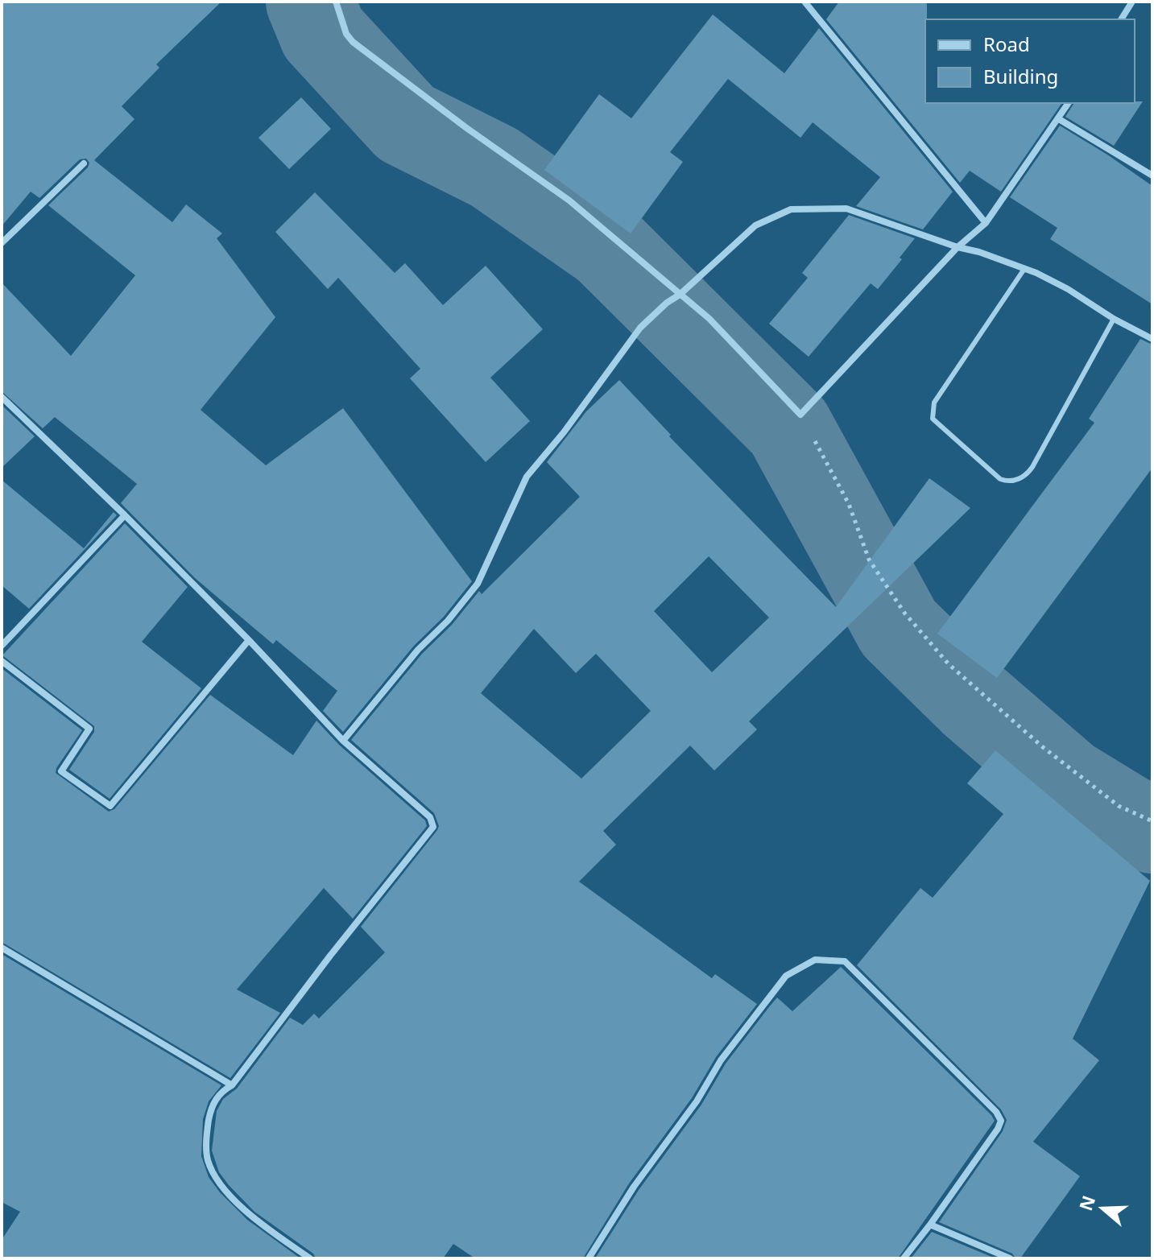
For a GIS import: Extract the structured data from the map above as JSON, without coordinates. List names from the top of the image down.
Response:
{
  "legend": ["Road", "Building"],
  "north": "left"
}
